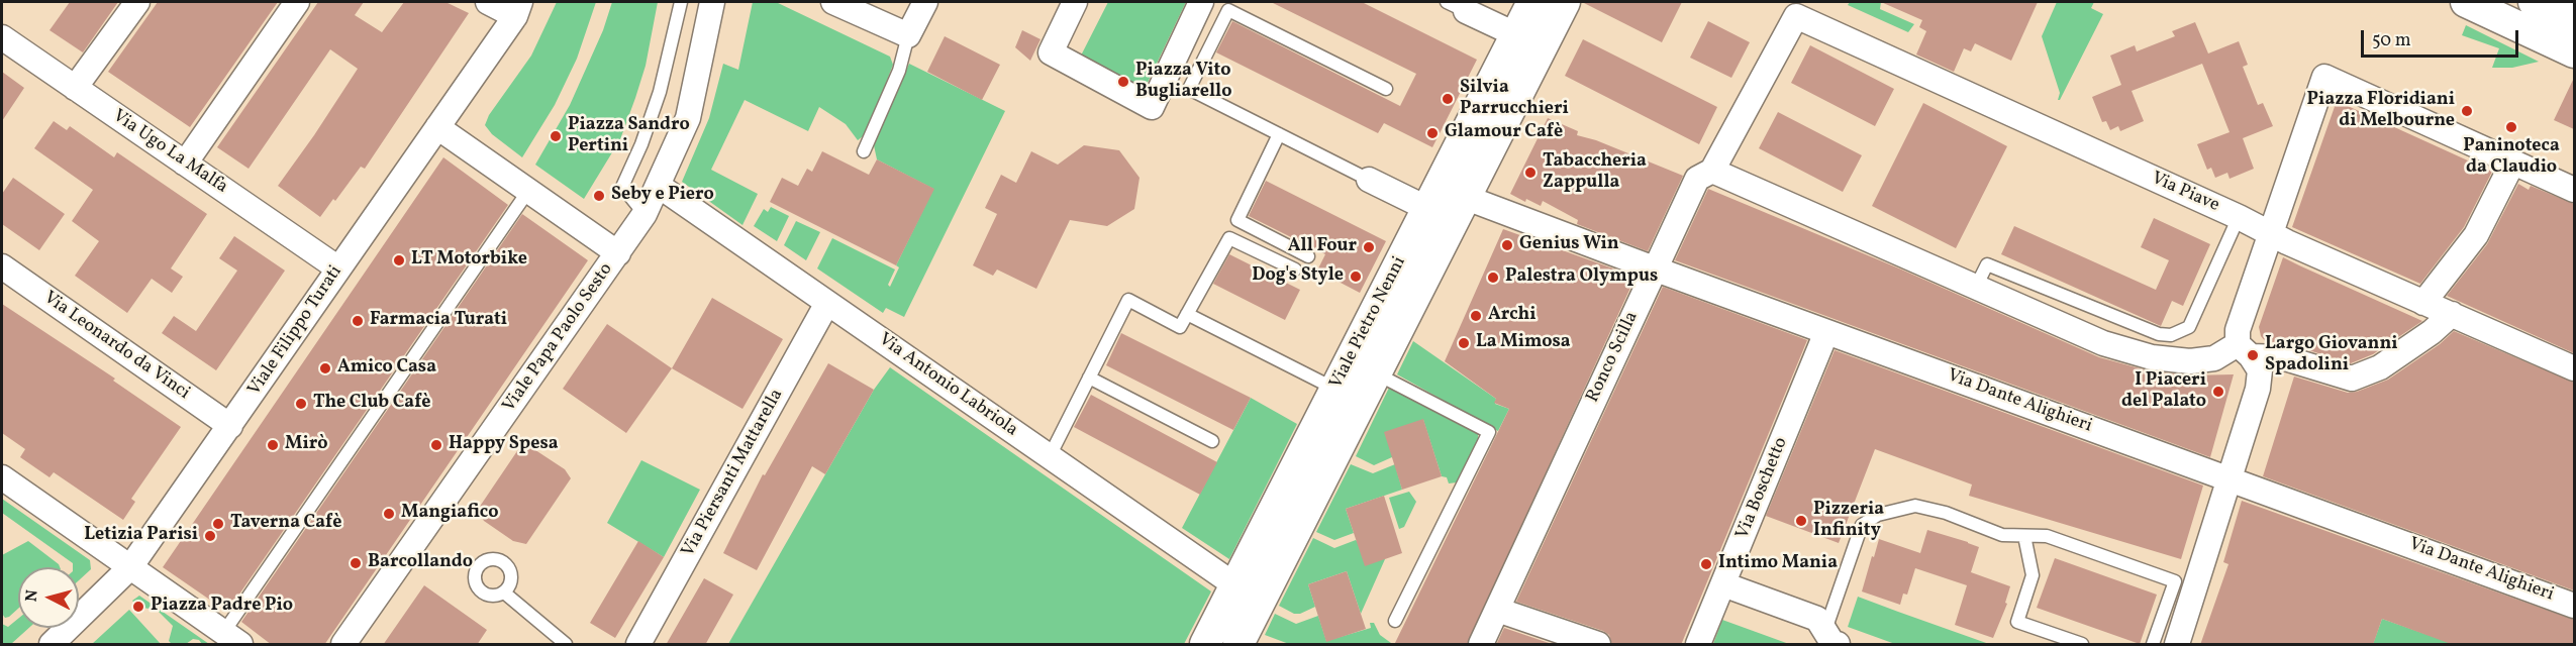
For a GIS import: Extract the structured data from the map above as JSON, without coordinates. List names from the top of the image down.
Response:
{
  "streets": {
    "street": [
      "Via Ugo La Malfa",
      "Via Piave",
      "Viale Pietro Nenni",
      "Viale Filippo Turati",
      "Viale Papa Paolo Sesto",
      "Via Leonardo da Vinci",
      "Ronco Scilla",
      "Via Antonio Labriola",
      "Via Dante Alighieri",
      "Via Piersanti Mattarella",
      "Via Boschetto"
    ]
  },
  "crossings": [
    ["Via Ugo La Malfa", "Viale Filippo Turati"],
    ["Via Piave", "Ronco Scilla"],
    ["Viale Pietro Nenni", "Via Antonio Labriola"],
    ["Viale Pietro Nenni", "Via Dante Alighieri"],
    ["Viale Filippo Turati", "Via Leonardo da Vinci"],
    ["Viale Papa Paolo Sesto", "Via Antonio Labriola"],
    ["Ronco Scilla", "Via Dante Alighieri"],
    ["Via Antonio Labriola", "Via Piersanti Mattarella"],
    ["Via Dante Alighieri", "Via Boschetto"]
  ],
  "places": [
    "Piazza Vito Bugliarello",
    "Silvia Parrucchieri",
    "Piazza Floridiani di Melbourne",
    "Paninoteca da Claudio",
    "Glamour Cafè",
    "Piazza Sandro Pertini",
    "Tabaccheria Zappulla",
    "Seby e Piero",
    "Genius Win",
    "All Four",
    "LT Motorbike",
    "Dog's Style",
    "Palestra Olympus",
    "Archi",
    "Farmacia Turati",
    "La Mimosa",
    "Largo Giovanni Spadolini",
    "Amico Casa",
    "I Piaceri del Palato",
    "The Club Cafè",
    "Mirò",
    "Happy Spesa",
    "Mangiafico",
    "Pizzeria Infinity",
    "Taverna Cafè",
    "Letizia Parisi",
    "Barcollando",
    "Intimo Mania",
    "Piazza Padre Pio"
  ],
  "scale_bar": "50 m",
  "north": "left"
}
